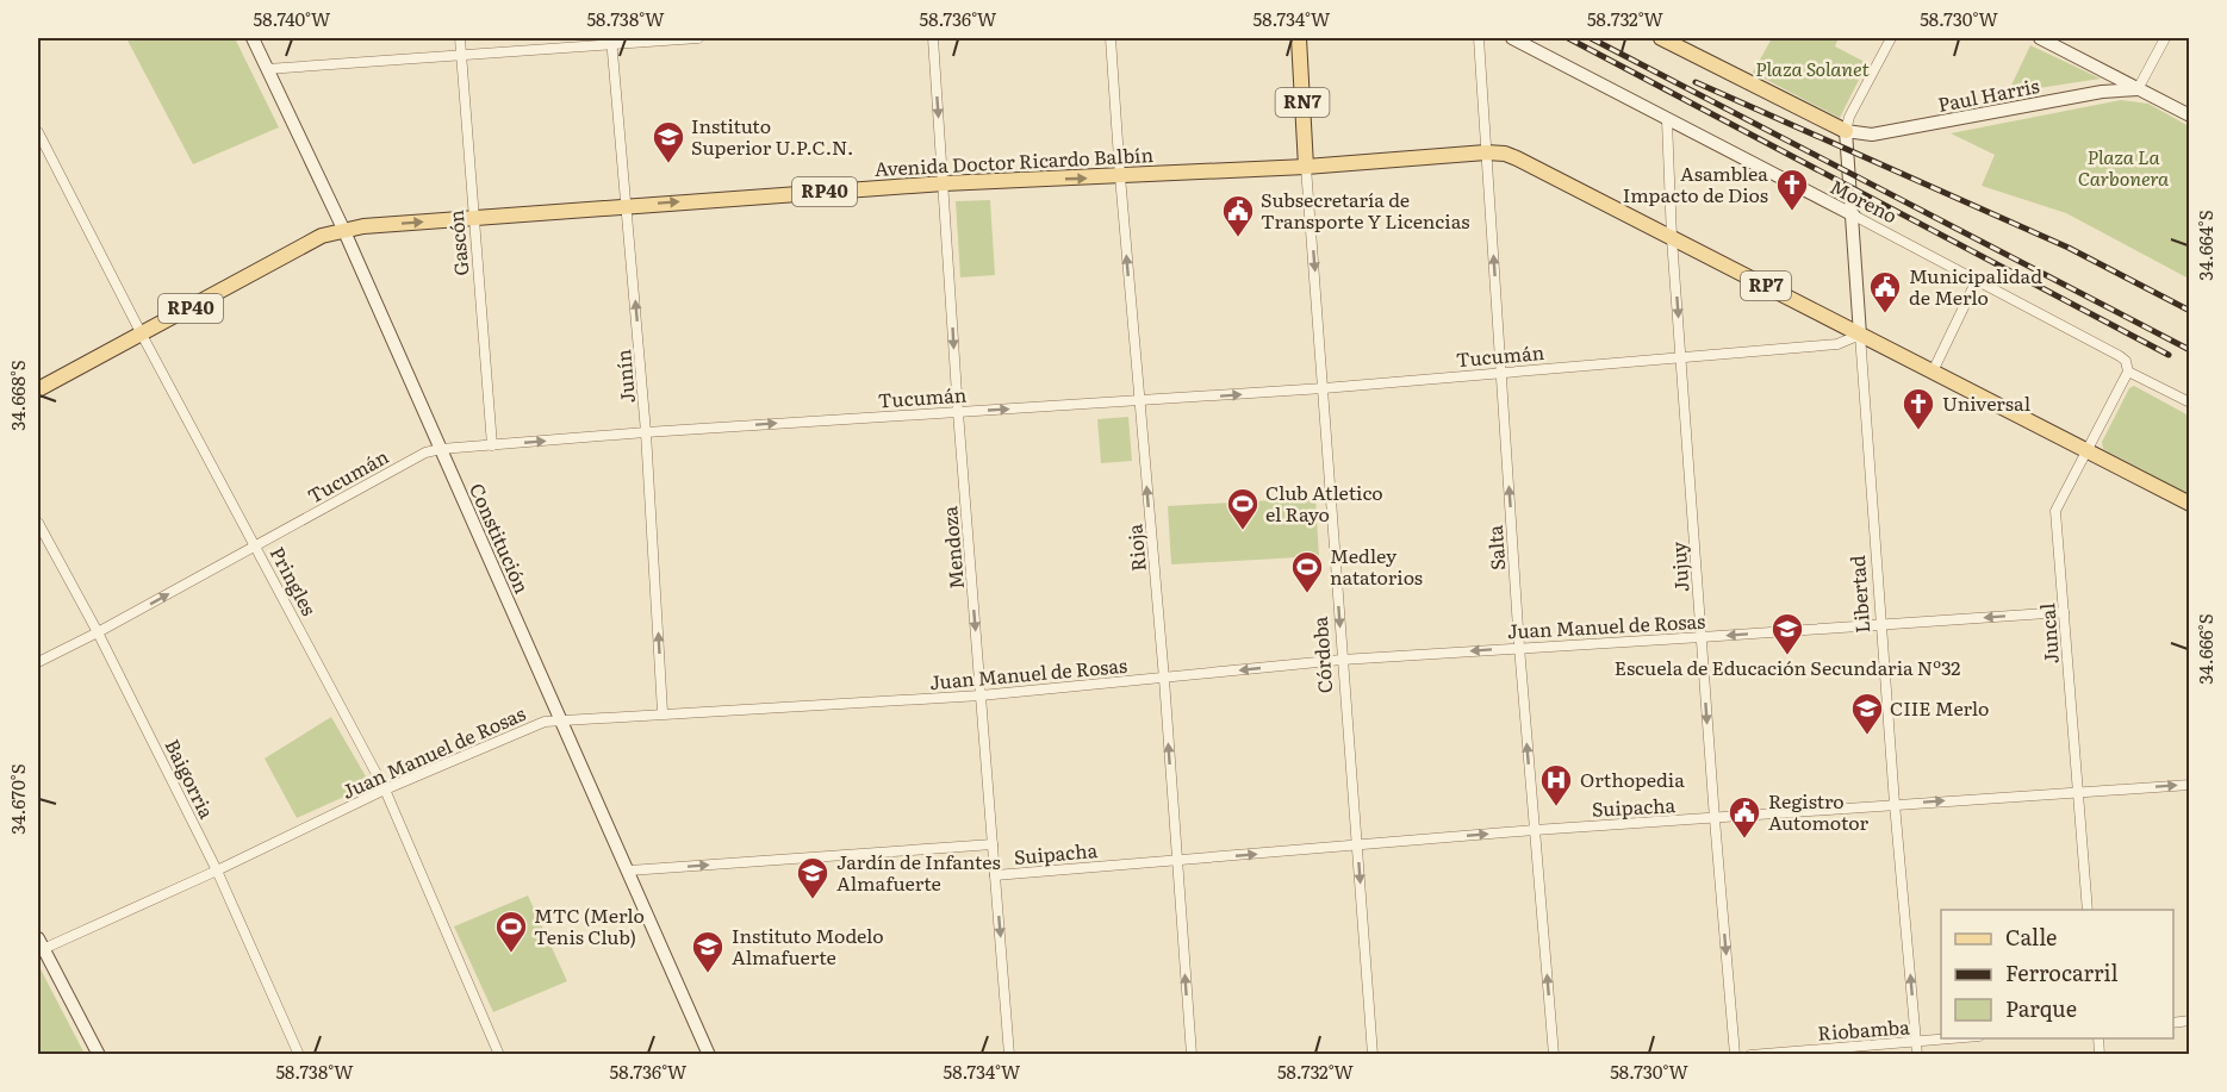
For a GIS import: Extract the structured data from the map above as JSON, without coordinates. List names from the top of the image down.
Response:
{
  "streets": {
    "main road": [
      "RN7",
      "Avenida Doctor Ricardo Balbín",
      "RP40",
      "RP7",
      "Córdoba"
    ],
    "street": [
      "Paul Harris",
      "Moreno",
      "Gascón",
      "Tucumán",
      "Junín",
      "Constitución",
      "Mendoza",
      "Rioja",
      "Salta",
      "Jujuy",
      "Pringles",
      "Libertad",
      "Juan Manuel de Rosas",
      "Juncal",
      "Baigorria",
      "Suipacha",
      "Riobamba"
    ]
  },
  "crossings": [
    ["Paul Harris", "Libertad"],
    ["Avenida Doctor Ricardo Balbín", "Gascón"],
    ["Avenida Doctor Ricardo Balbín", "RP7"],
    ["Avenida Doctor Ricardo Balbín", "Tucumán"],
    ["Avenida Doctor Ricardo Balbín", "Junín"],
    ["Avenida Doctor Ricardo Balbín", "Constitución"],
    ["Avenida Doctor Ricardo Balbín", "Mendoza"],
    ["Avenida Doctor Ricardo Balbín", "Rioja"],
    ["Avenida Doctor Ricardo Balbín", "Salta"],
    ["Avenida Doctor Ricardo Balbín", "Jujuy"],
    ["Avenida Doctor Ricardo Balbín", "Pringles"],
    ["Avenida Doctor Ricardo Balbín", "Libertad"],
    ["Avenida Doctor Ricardo Balbín", "Córdoba"],
    ["Moreno", "Jujuy"],
    ["Moreno", "Libertad"],
    ["Moreno", "Juncal"],
    ["Gascón", "Tucumán"],
    ["RP7", "Tucumán"],
    ["RP7", "Libertad"],
    ["RP7", "Juncal"],
    ["Tucumán", "Junín"],
    ["Tucumán", "Constitución"],
    ["Tucumán", "Mendoza"],
    ["Tucumán", "Rioja"],
    ["Tucumán", "Salta"],
    ["Tucumán", "Jujuy"],
    ["Tucumán", "Pringles"],
    ["Tucumán", "Libertad"],
    ["Tucumán", "Córdoba"],
    ["Tucumán", "Baigorria"],
    ["Junín", "Juan Manuel de Rosas"],
    ["Constitución", "Juan Manuel de Rosas"],
    ["Constitución", "Suipacha"],
    ["Mendoza", "Juan Manuel de Rosas"],
    ["Mendoza", "Suipacha"],
    ["Rioja", "Juan Manuel de Rosas"],
    ["Rioja", "Suipacha"],
    ["Salta", "Juan Manuel de Rosas"],
    ["Salta", "Suipacha"],
    ["Jujuy", "Juan Manuel de Rosas"],
    ["Jujuy", "Suipacha"],
    ["Pringles", "Juan Manuel de Rosas"],
    ["Libertad", "Juan Manuel de Rosas"],
    ["Libertad", "Suipacha"],
    ["Libertad", "Riobamba"],
    ["Juan Manuel de Rosas", "Juncal"],
    ["Juan Manuel de Rosas", "Córdoba"],
    ["Juan Manuel de Rosas", "Baigorria"],
    ["Juncal", "Suipacha"],
    ["Córdoba", "Suipacha"]
  ],
  "one_way": [
    "Tucumán",
    "Junín",
    "Mendoza",
    "Rioja",
    "Salta",
    "Jujuy",
    "Córdoba",
    "Suipacha"
  ],
  "parks": ["Plaza Solanet", "Plaza La Carbonera"],
  "places": {
    "school or university": [
      "Instituto Superior U.P.C.N.",
      "Escuela de Educación Secundaria Nº32",
      "CIIE Merlo",
      "Jardín de Infantes Almafuerte",
      "Instituto Modelo Almafuerte"
    ],
    "church": ["Asamblea Impacto de Dios", "Universal"],
    "public building": ["Subsecretaría de Transporte Y Licencias", "Municipalidad de Merlo", "Registro Automotor"],
    "sports": ["Club Atletico el Rayo", "Medley natatorios", "MTC (Merlo Tenis Club)"],
    "hospital": ["Orthopedia"]
  },
  "legend": ["Calle", "Ferrocarril", "Parque"],
  "coordinates": [
    "58.740°W",
    "58.738°W",
    "58.736°W",
    "58.734°W",
    "58.732°W",
    "58.730°W",
    "34.664°S",
    "34.668°S",
    "34.666°S",
    "34.670°S"
  ]
}
